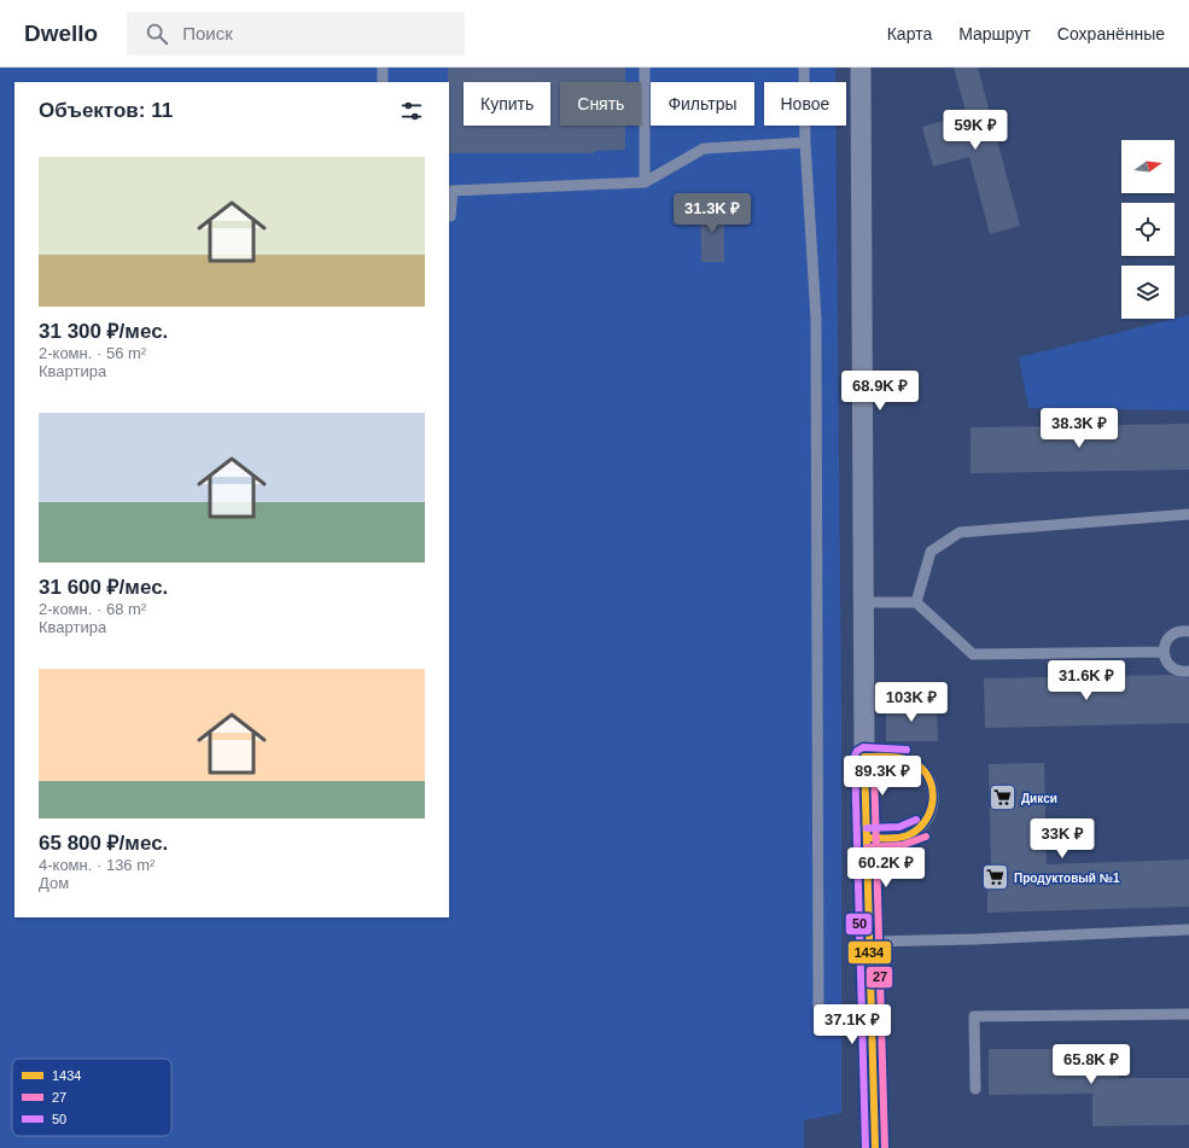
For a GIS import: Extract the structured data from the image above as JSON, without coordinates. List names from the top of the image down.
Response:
{
  "places": {
    "supermarket": ["Дикси", "Продуктовый №1"]
  },
  "lines": ["transit line 50", "transit line 1434", "transit line 27"],
  "legend": ["1434", "27", "50"],
  "north": "right",
  "page": {
    "header": "Dwello",
    "search": "Поиск",
    "nav": ["Карта", "Маршрут", "Сохранённые"],
    "chip": [
      "Купить",
      "Снять",
      "Фильтры",
      "Новое"
    ],
    "heading": "Объектов: 11",
    "price": [
      "59K ₽",
      "31.3K ₽",
      "68.9K ₽",
      "38.3K ₽",
      "31.6K ₽",
      "103K ₽",
      "89.3K ₽",
      "33K ₽",
      "60.2K ₽",
      "37.1K ₽",
      "65.8K ₽"
    ],
    "list": [
      {
        "name": "31 300 ₽/мес.",
        "note": "2-комн. · 56 m² · Квартира"
      },
      {
        "name": "31 600 ₽/мес.",
        "note": "2-комн. · 68 m² · Квартира"
      },
      {
        "name": "65 800 ₽/мес.",
        "note": "4-комн. · 136 m² · Дом"
      }
    ]
  }
}
